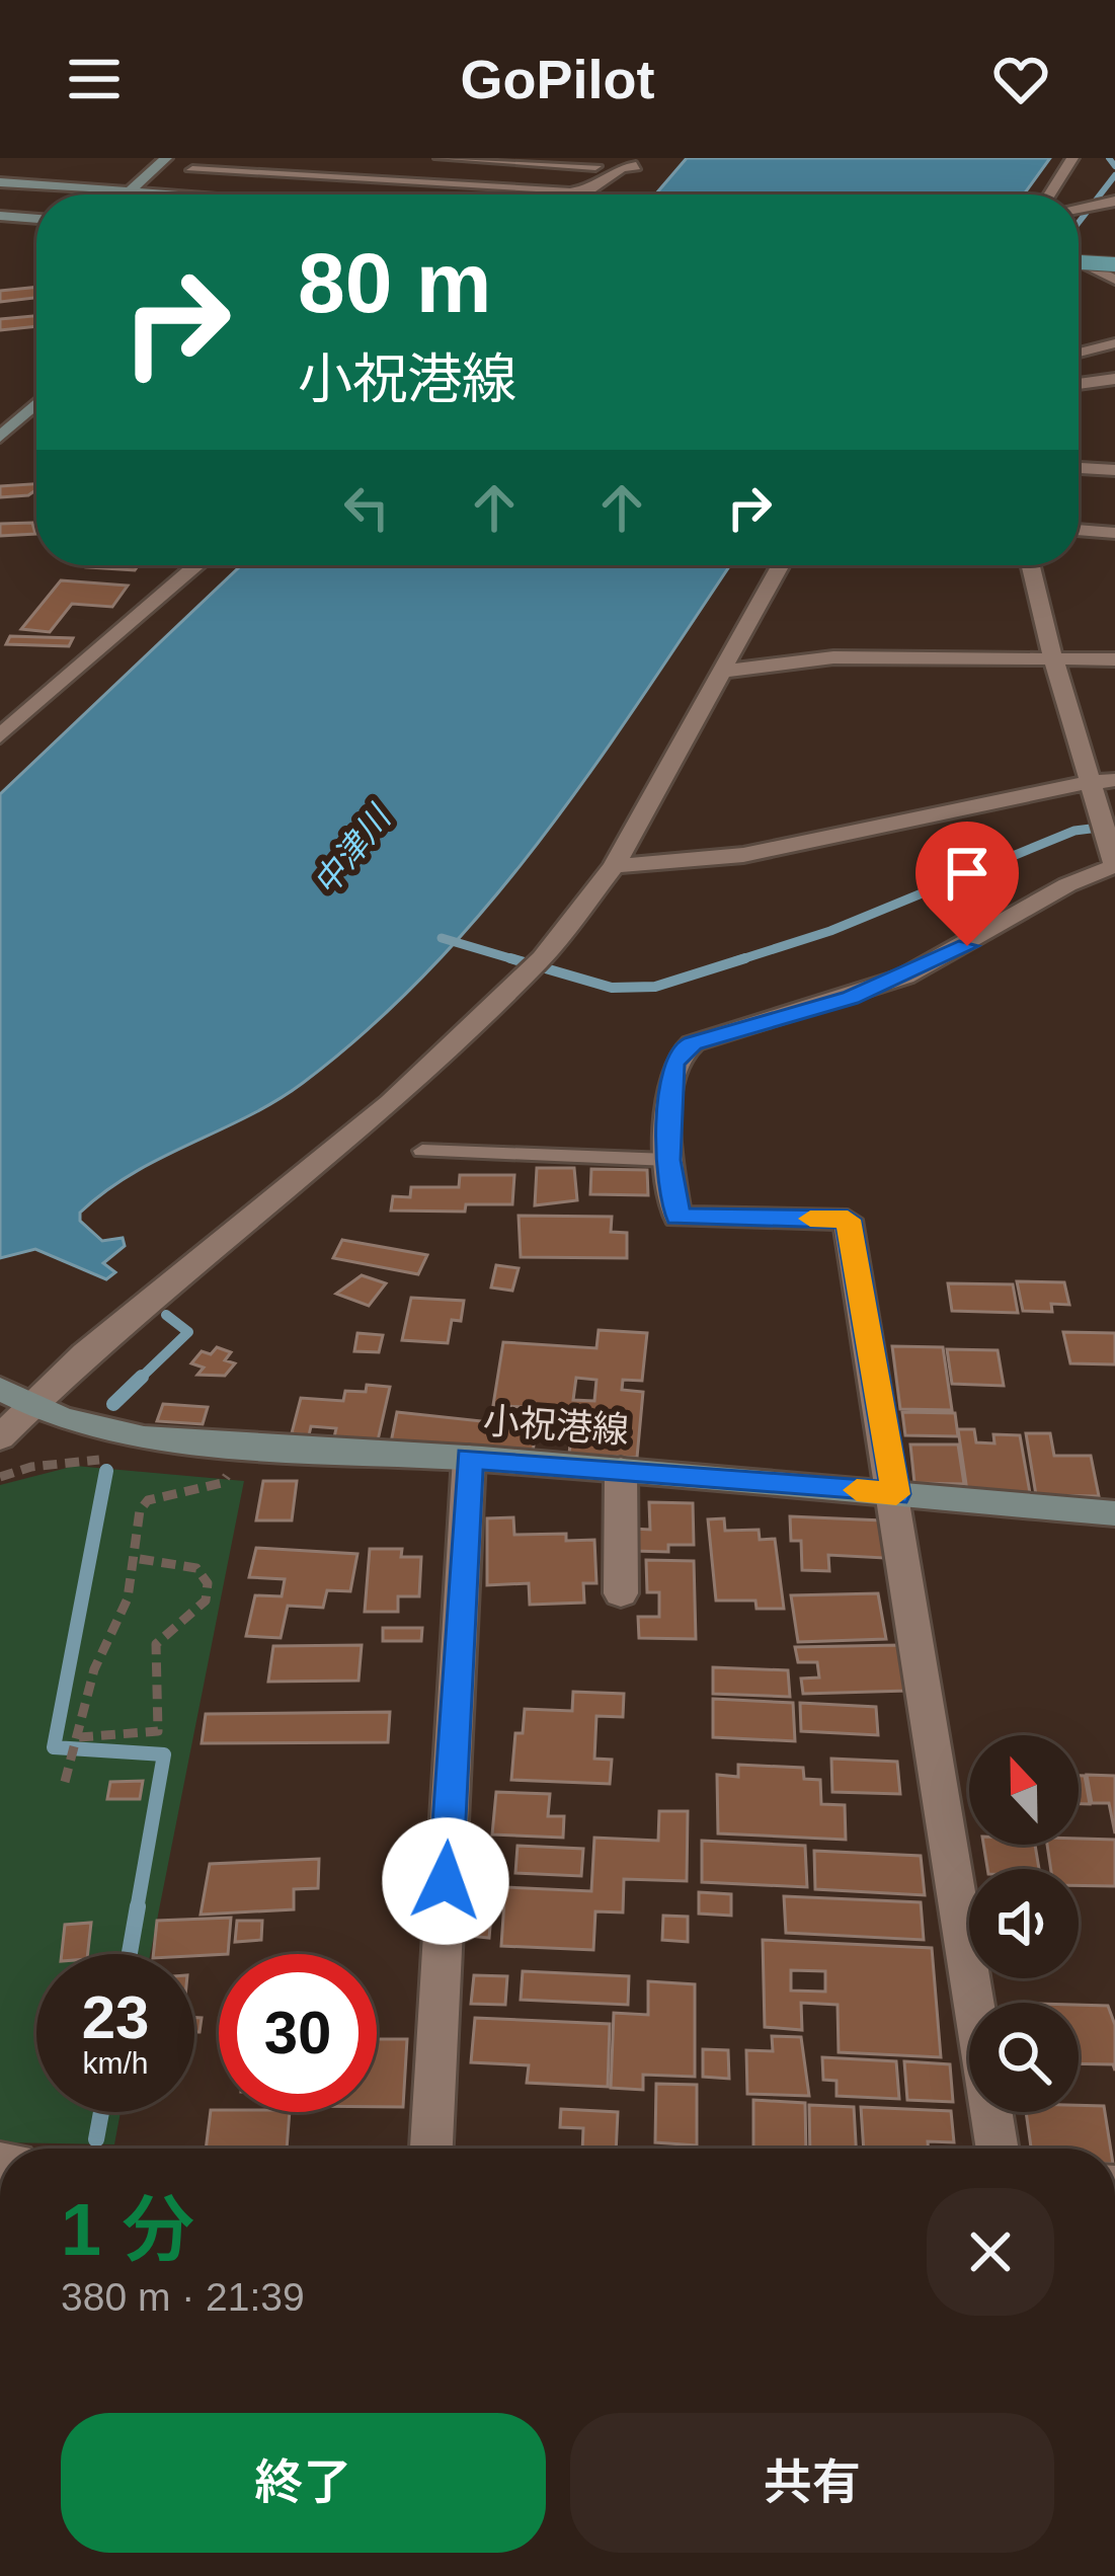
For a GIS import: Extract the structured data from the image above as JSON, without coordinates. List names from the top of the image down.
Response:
{
  "streets": {
    "main road": ["小祝港線"]
  },
  "water": ["中津川"],
  "north": "top",
  "page": {
    "header": "GoPilot",
    "turn": ["80 m", "小祝港線"],
    "speed": "23 km/h",
    "limit": "30",
    "heading": ["1 分", "380 m · 21:39"],
    "buttons": ["終了", "共有"]
  }
}
